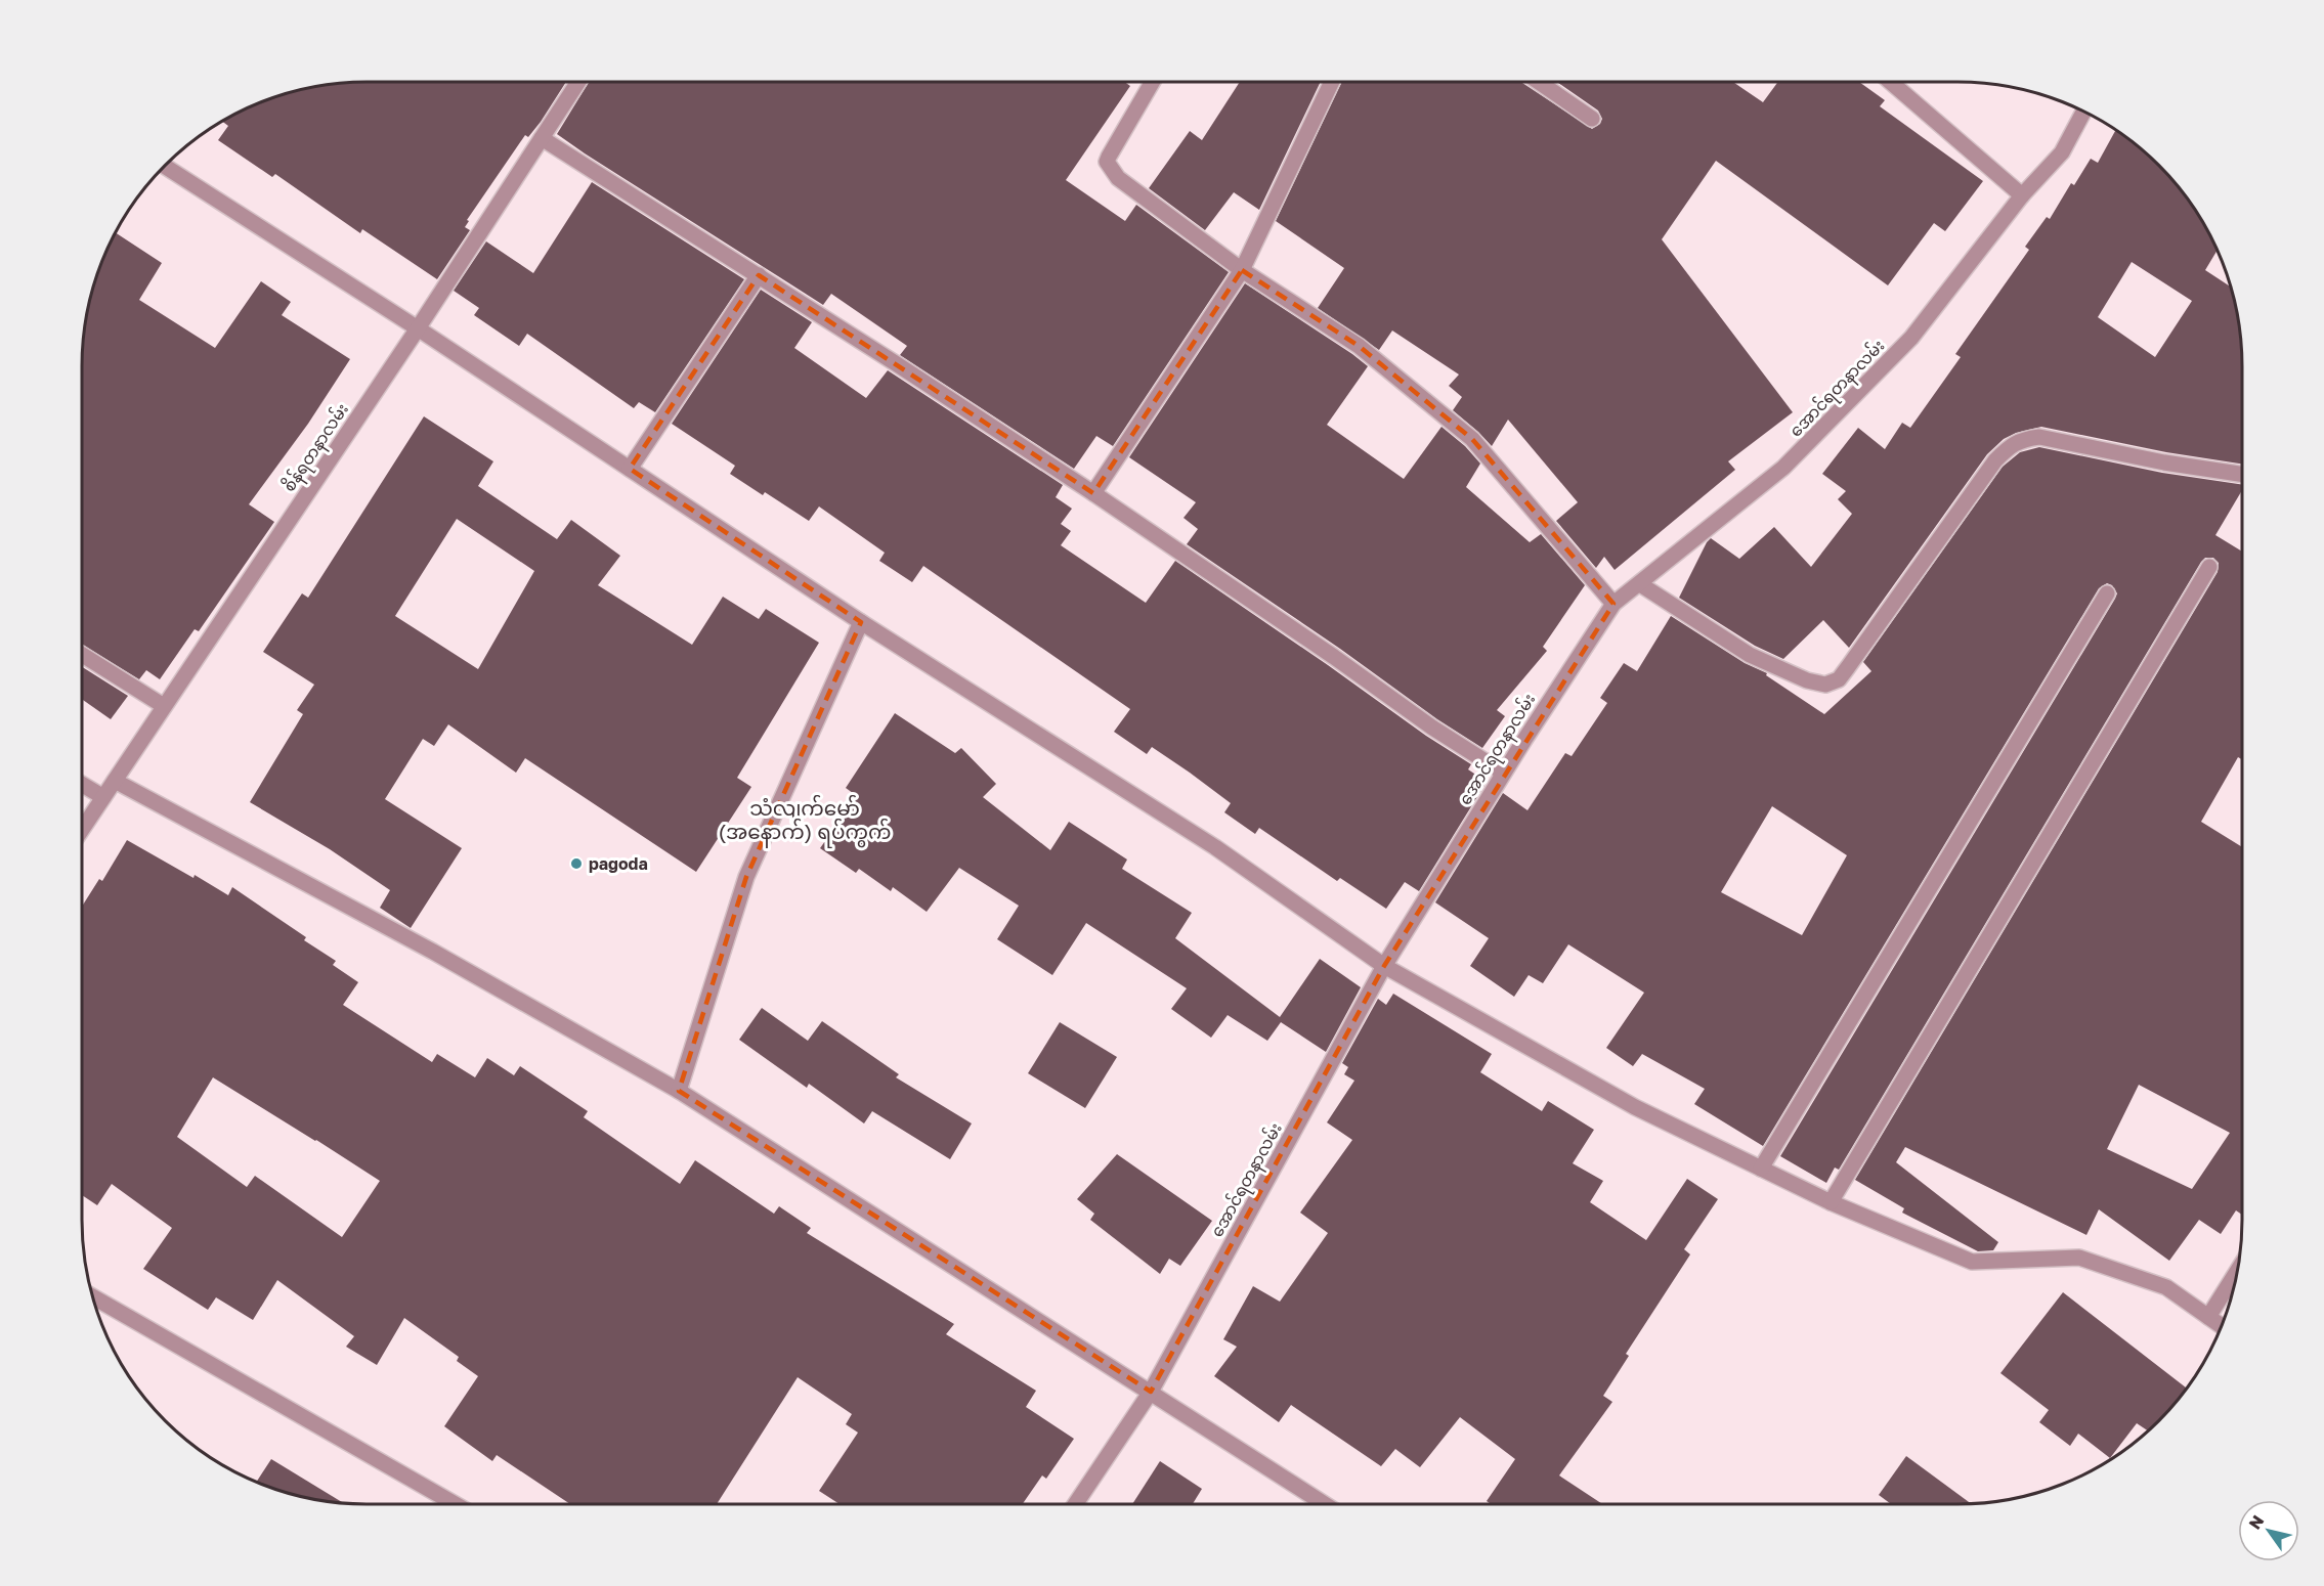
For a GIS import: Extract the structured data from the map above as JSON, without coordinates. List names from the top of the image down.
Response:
{
  "streets": {
    "street": ["အောင်ရတနာလမ်း", "စိန်ရတနာလမ်း"]
  },
  "districts": ["သံလျက်မော် (အနောက်) ရပ်ကွက်"],
  "places": ["pagoda"],
  "north": "top left"
}
